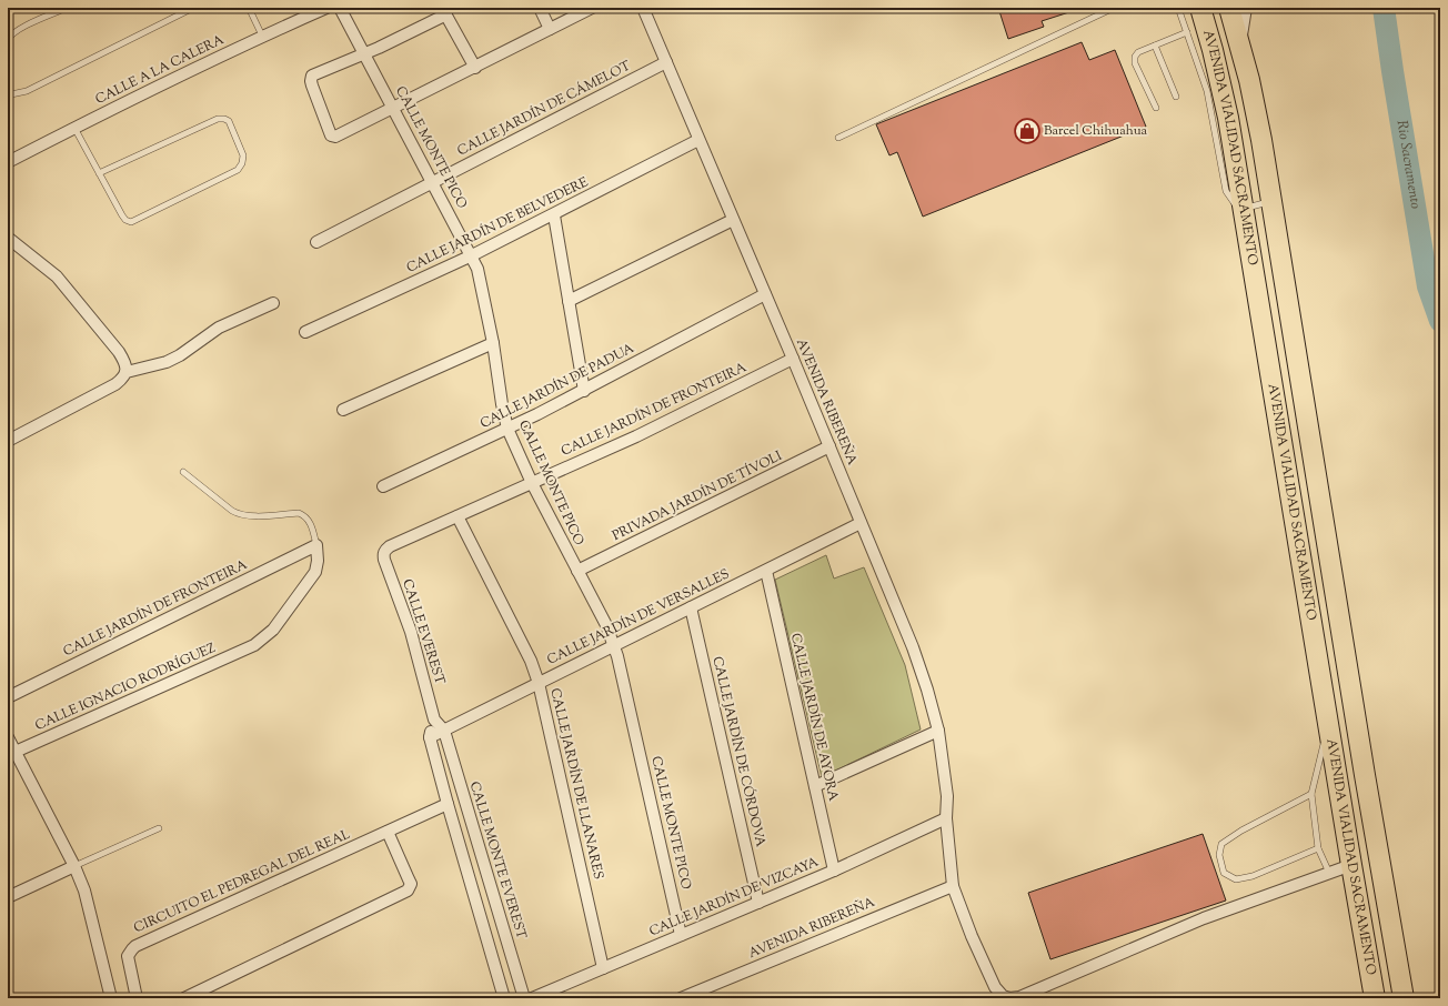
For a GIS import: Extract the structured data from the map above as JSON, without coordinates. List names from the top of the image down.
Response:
{
  "streets": {
    "highway": ["AVENIDA VIALIDAD SACRAMENTO"],
    "street": [
      "CALLE A LA CALERA",
      "CALLE JARDÍN DE CÁMELOT",
      "CALLE MONTE PICO",
      "CALLE JARDÍN DE BELVEDERE",
      "CALLE JARDÍN DE PADUA",
      "AVENIDA RIBEREÑA",
      "CALLE JARDÍN DE FRONTEIRA",
      "PRIVADA JARDÍN DE TÍVOLI",
      "CALLE JARDÍN DE VERSALLES",
      "CALLE EVEREST",
      "CALLE IGNACIO RODRÍGUEZ",
      "CALLE JARDÍN DE AYORA",
      "CALLE JARDÍN DE CÓRDOVA",
      "CALLE JARDÍN DE LLANARES",
      "CALLE MONTE EVEREST",
      "CIRCUITO EL PEDREGAL DEL REAL",
      "CALLE JARDÍN DE VIZCAYA"
    ]
  },
  "crossings": [
    ["CALLE JARDÍN DE CÁMELOT", "CALLE MONTE PICO"],
    ["CALLE JARDÍN DE CÁMELOT", "AVENIDA RIBEREÑA"],
    ["CALLE MONTE PICO", "CALLE JARDÍN DE BELVEDERE"],
    ["CALLE MONTE PICO", "CALLE JARDÍN DE PADUA"],
    ["CALLE MONTE PICO", "CALLE JARDÍN DE FRONTEIRA"],
    ["CALLE MONTE PICO", "PRIVADA JARDÍN DE TÍVOLI"],
    ["CALLE MONTE PICO", "CALLE JARDÍN DE VERSALLES"],
    ["CALLE MONTE PICO", "CALLE JARDÍN DE VIZCAYA"],
    ["CALLE JARDÍN DE BELVEDERE", "AVENIDA RIBEREÑA"],
    ["CALLE JARDÍN DE PADUA", "AVENIDA RIBEREÑA"],
    ["AVENIDA RIBEREÑA", "CALLE JARDÍN DE FRONTEIRA"],
    ["AVENIDA RIBEREÑA", "PRIVADA JARDÍN DE TÍVOLI"],
    ["AVENIDA RIBEREÑA", "CALLE JARDÍN DE VERSALLES"],
    ["AVENIDA RIBEREÑA", "CALLE JARDÍN DE VIZCAYA"],
    ["CALLE JARDÍN DE FRONTEIRA", "CALLE EVEREST"],
    ["CALLE JARDÍN DE FRONTEIRA", "CALLE IGNACIO RODRÍGUEZ"],
    ["CALLE JARDÍN DE FRONTEIRA", "CALLE JARDÍN DE LLANARES"],
    ["CALLE JARDÍN DE VERSALLES", "CALLE EVEREST"],
    ["CALLE JARDÍN DE VERSALLES", "CALLE JARDÍN DE AYORA"],
    ["CALLE JARDÍN DE VERSALLES", "CALLE JARDÍN DE CÓRDOVA"],
    ["CALLE JARDÍN DE VERSALLES", "CALLE JARDÍN DE LLANARES"],
    ["CALLE JARDÍN DE VERSALLES", "CALLE MONTE EVEREST"],
    ["CALLE EVEREST", "CALLE MONTE EVEREST"],
    ["CALLE JARDÍN DE AYORA", "CALLE JARDÍN DE VIZCAYA"],
    ["CALLE JARDÍN DE CÓRDOVA", "CALLE JARDÍN DE VIZCAYA"],
    ["CALLE JARDÍN DE LLANARES", "CALLE JARDÍN DE VIZCAYA"]
  ],
  "water": ["Rio Sacramento"],
  "places": {
    "shop": ["Barcel Chihuahua"]
  }
}
